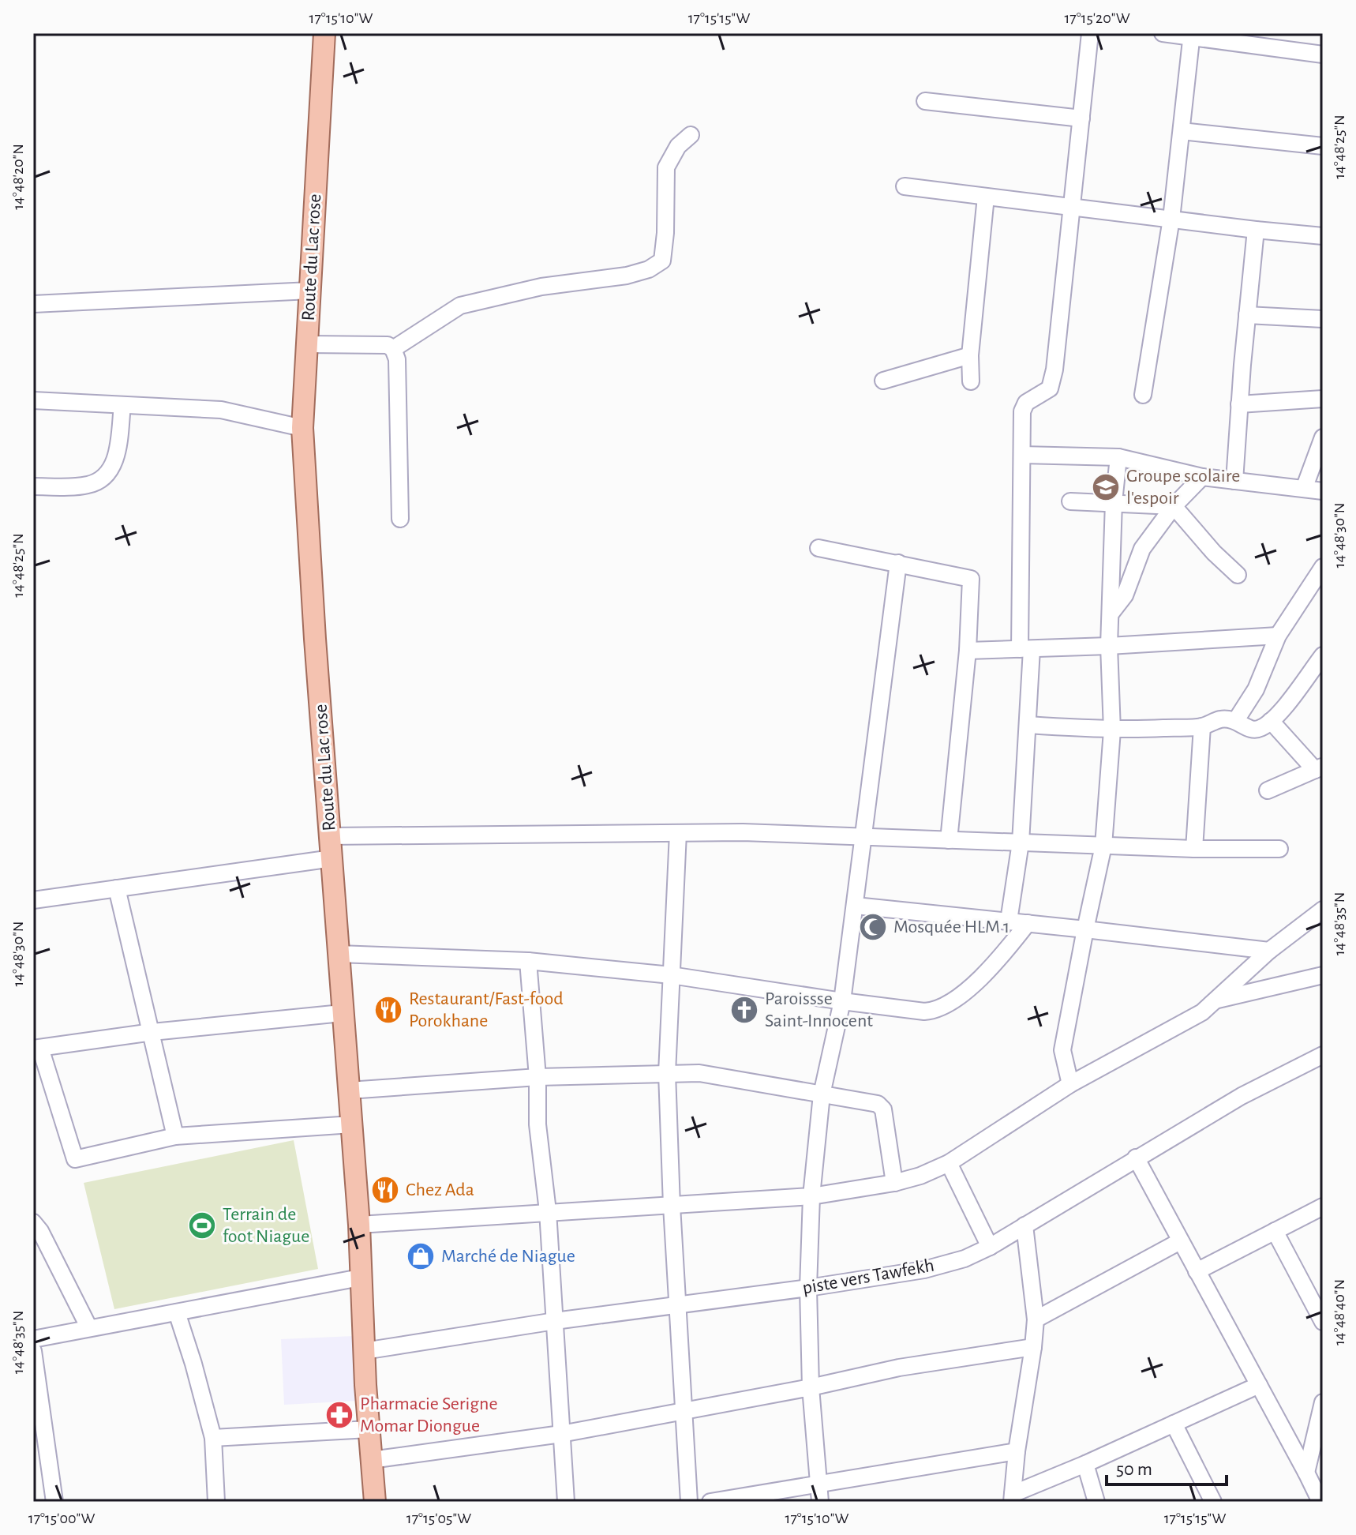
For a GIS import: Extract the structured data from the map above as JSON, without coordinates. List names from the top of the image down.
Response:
{
  "streets": {
    "main road": ["Route du Lac rose"],
    "street": ["piste vers Tawfekh"]
  },
  "crossings": [
    ["Route du Lac rose", "piste vers Tawfekh"]
  ],
  "places": {
    "school or university": ["Groupe scolaire l'espoir"],
    "mosque": ["Mosquée HLM 1"],
    "restaurant": ["Restaurant/Fast-food Porokhane", "Chez Ada"],
    "church": ["Paroissse Saint-Innocent"],
    "sports": ["Terrain de foot Niague"],
    "shop": ["Marché de Niague"],
    "pharmacy": ["Pharmacie Serigne Momar Diongue"]
  },
  "scale_bar": "50 m",
  "coordinates": [
    "17°15'10\"W",
    "17°15'15\"W",
    "17°15'20\"W",
    "14°48'25\"N",
    "14°48'20\"N",
    "14°48'30\"N",
    "14°48'35\"N",
    "14°48'40\"N",
    "17°15'00\"W",
    "17°15'05\"W"
  ]
}
